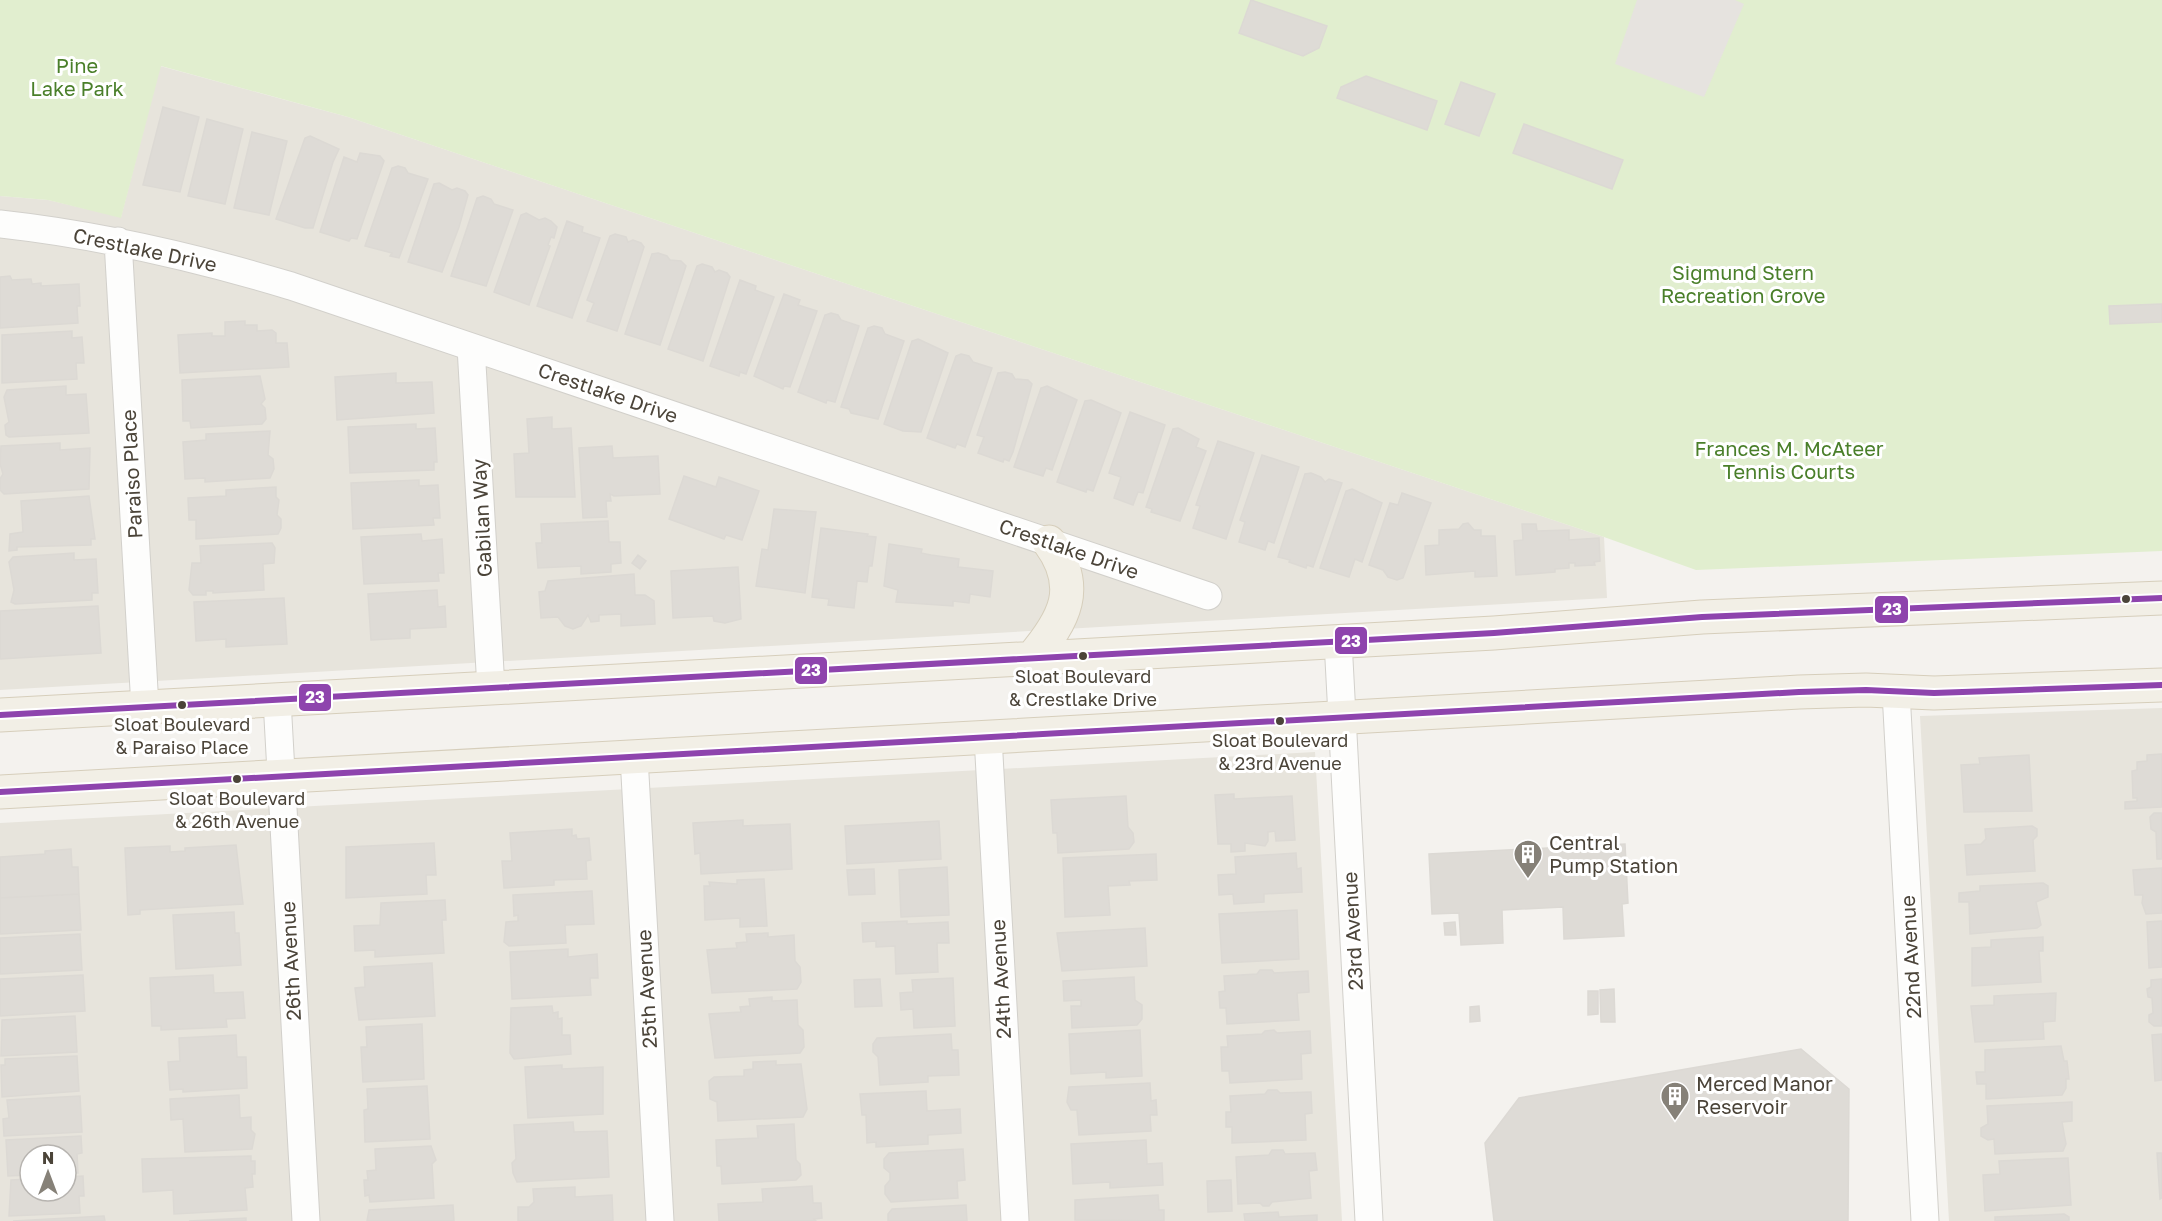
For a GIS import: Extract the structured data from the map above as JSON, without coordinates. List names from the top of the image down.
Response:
{
  "streets": {
    "street": [
      "Crestlake Drive",
      "Paraiso Place",
      "Gabilan Way",
      "23rd Avenue",
      "22nd Avenue",
      "26th Avenue",
      "24th Avenue",
      "25th Avenue"
    ]
  },
  "crossings": [
    ["Crestlake Drive", "Paraiso Place"],
    ["Crestlake Drive", "Gabilan Way"]
  ],
  "parks": ["Pine Lake Park", "Sigmund Stern Recreation Grove", "Frances M. McAteer Tennis Courts"],
  "places": {
    "other": [
      "Sloat Boulevard & Crestlake Drive",
      "Sloat Boulevard & Paraiso Place",
      "Sloat Boulevard & 23rd Avenue",
      "Sloat Boulevard & 26th Avenue"
    ],
    "building": ["Central Pump Station", "Merced Manor Reservoir"]
  },
  "lines": ["transit line 23"],
  "north": "top"
}
